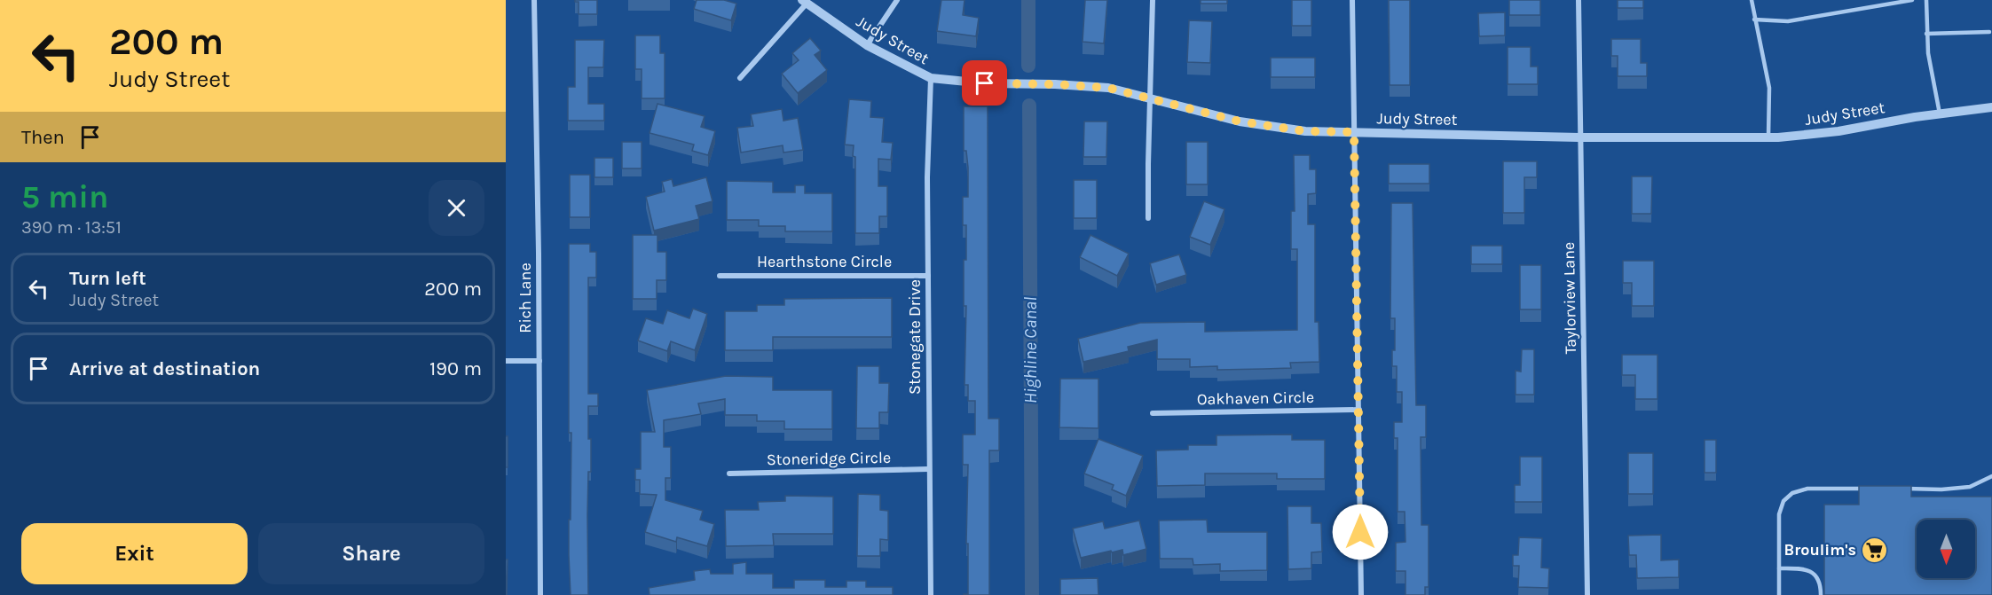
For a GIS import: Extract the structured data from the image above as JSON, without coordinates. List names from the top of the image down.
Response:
{
  "streets": {
    "street": [
      "Judy Street",
      "Hearthstone Circle",
      "Rich Lane",
      "Taylorview Lane",
      "Stonegate Drive",
      "Oakhaven Circle",
      "Stoneridge Circle"
    ]
  },
  "crossings": [
    ["Judy Street", "Taylorview Lane"],
    ["Judy Street", "Stonegate Drive"],
    ["Hearthstone Circle", "Stonegate Drive"],
    ["Stonegate Drive", "Stoneridge Circle"]
  ],
  "water": ["Highline Canal"],
  "places": {
    "supermarket": ["Broulim's"]
  },
  "north": "bottom",
  "page": {
    "turn": ["200 m", "Judy Street"],
    "then": "Then",
    "heading": ["5 min", "390 m · 13:51"],
    "list": [
      {
        "name": "Turn left",
        "note": "Judy Street",
        "value": "200 m"
      },
      {
        "name": "Arrive at destination",
        "value": "190 m"
      }
    ],
    "buttons": ["Exit", "Share"]
  }
}
